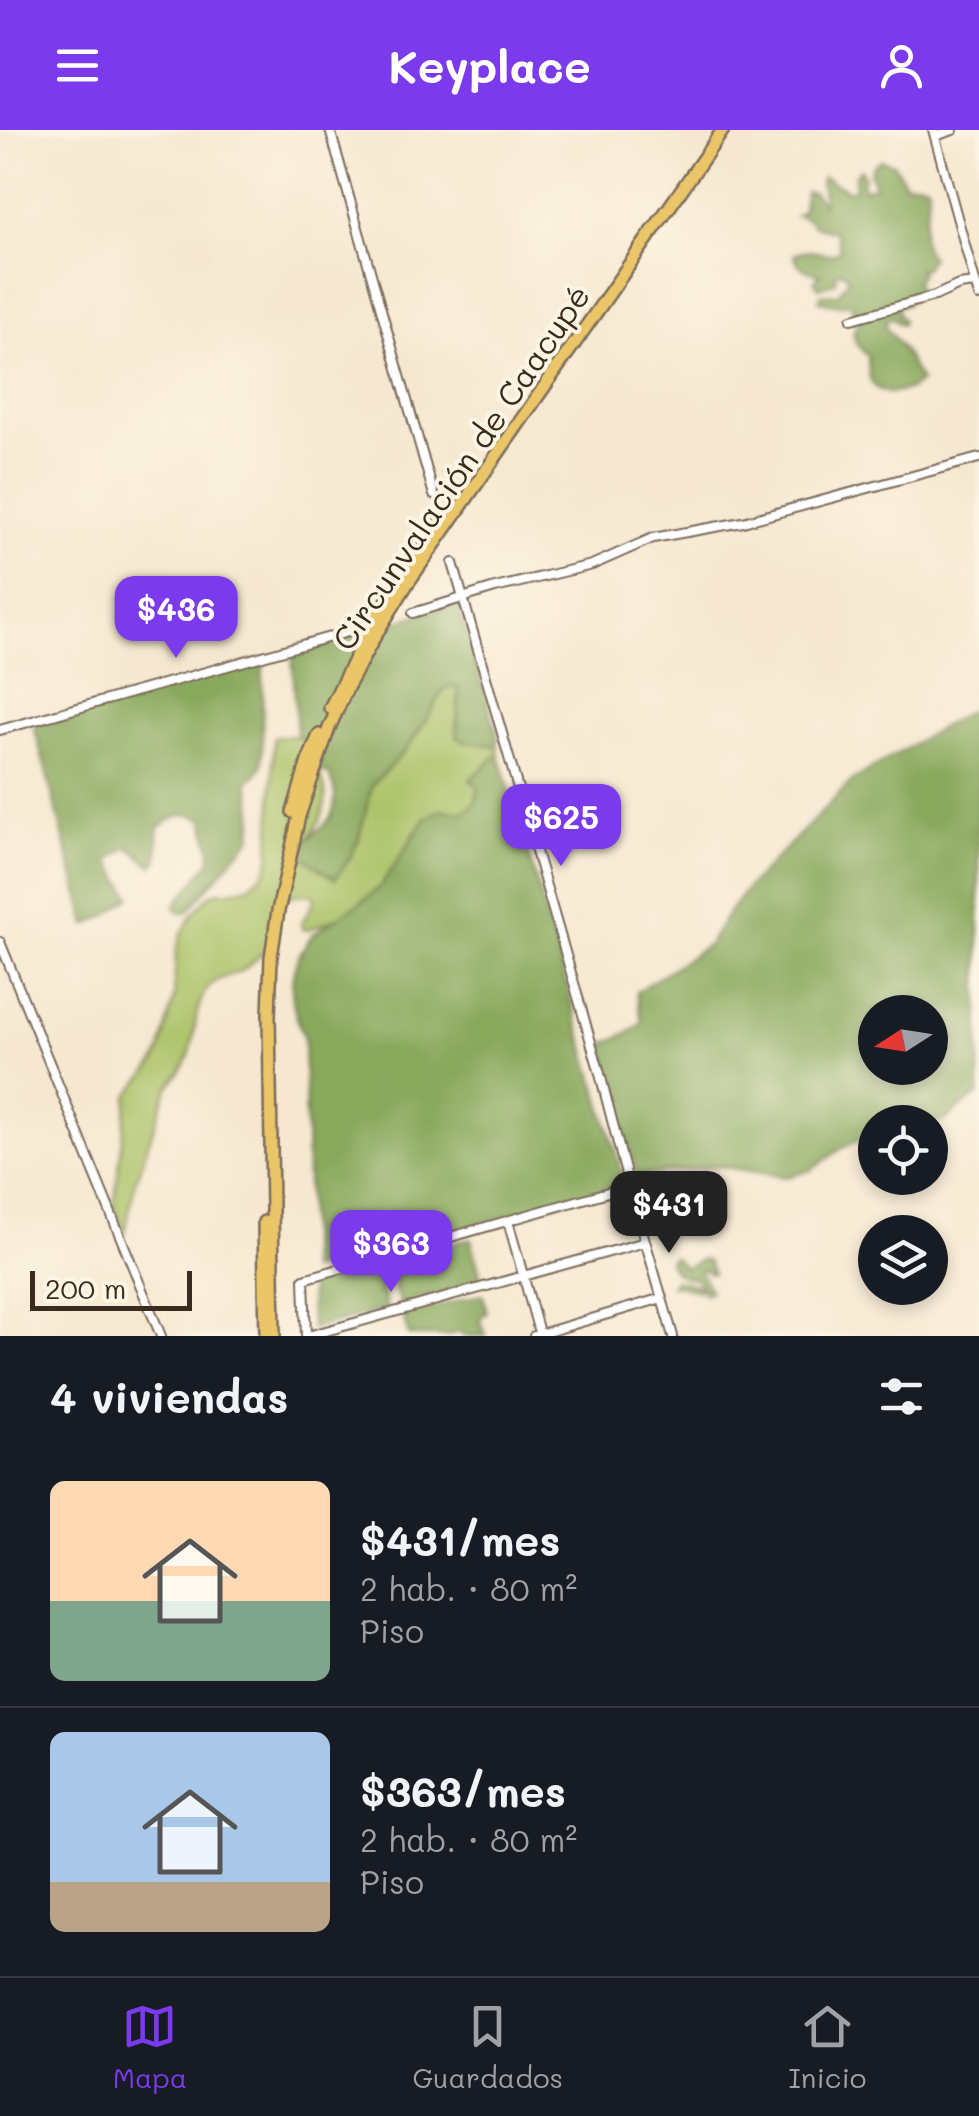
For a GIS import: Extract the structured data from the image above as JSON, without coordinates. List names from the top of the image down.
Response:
{
  "streets": {
    "highway": ["Circunvalación de Caacupé"]
  },
  "scale_bar": "200 m",
  "north": "left",
  "page": {
    "header": "Keyplace",
    "price": [
      "$436",
      "$625",
      "$431",
      "$363"
    ],
    "scale": "200 m",
    "heading": "4 viviendas",
    "list": [
      {
        "name": "$431/mes",
        "note": "2 hab. · 80 m² · Piso"
      },
      {
        "name": "$363/mes",
        "note": "2 hab. · 80 m² · Piso"
      }
    ],
    "tabs": ["Mapa", "Guardados", "Inicio"]
  }
}
